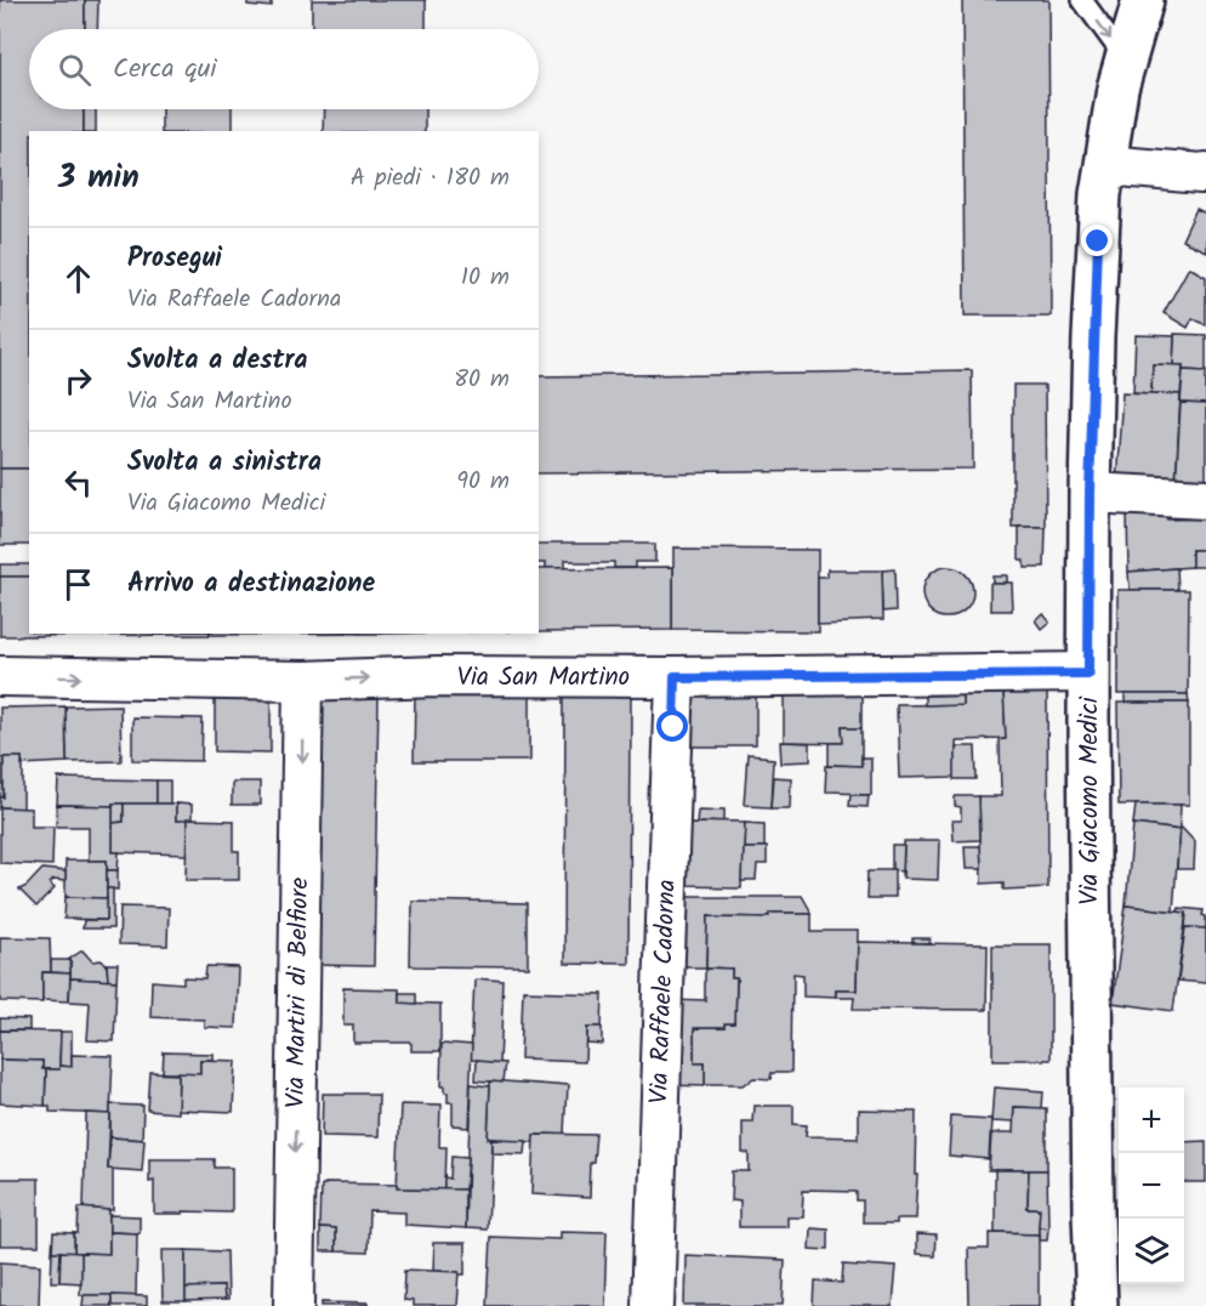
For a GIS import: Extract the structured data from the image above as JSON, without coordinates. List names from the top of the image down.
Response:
{
  "streets": {
    "main road": ["Via Giacomo Medici"],
    "street": ["Via San Martino", "Via Raffaele Cadorna", "Via Martiri di Belfiore"]
  },
  "crossings": [
    ["Via San Martino", "Via Giacomo Medici"],
    ["Via San Martino", "Via Raffaele Cadorna"],
    ["Via San Martino", "Via Martiri di Belfiore"]
  ],
  "one_way": ["Via San Martino", "Via Martiri di Belfiore"],
  "page": {
    "search": "Cerca qui",
    "heading": ["3 min", "A piedi · 180 m"],
    "list": [
      ["Prosegui", "Via Raffaele Cadorna", "10 m"],
      ["Svolta a destra", "Via San Martino", "80 m"],
      ["Svolta a sinistra", "Via Giacomo Medici", "90 m"],
      "Arrivo a destinazione"
    ],
    "map_buttons": ["+", "−"]
  }
}
